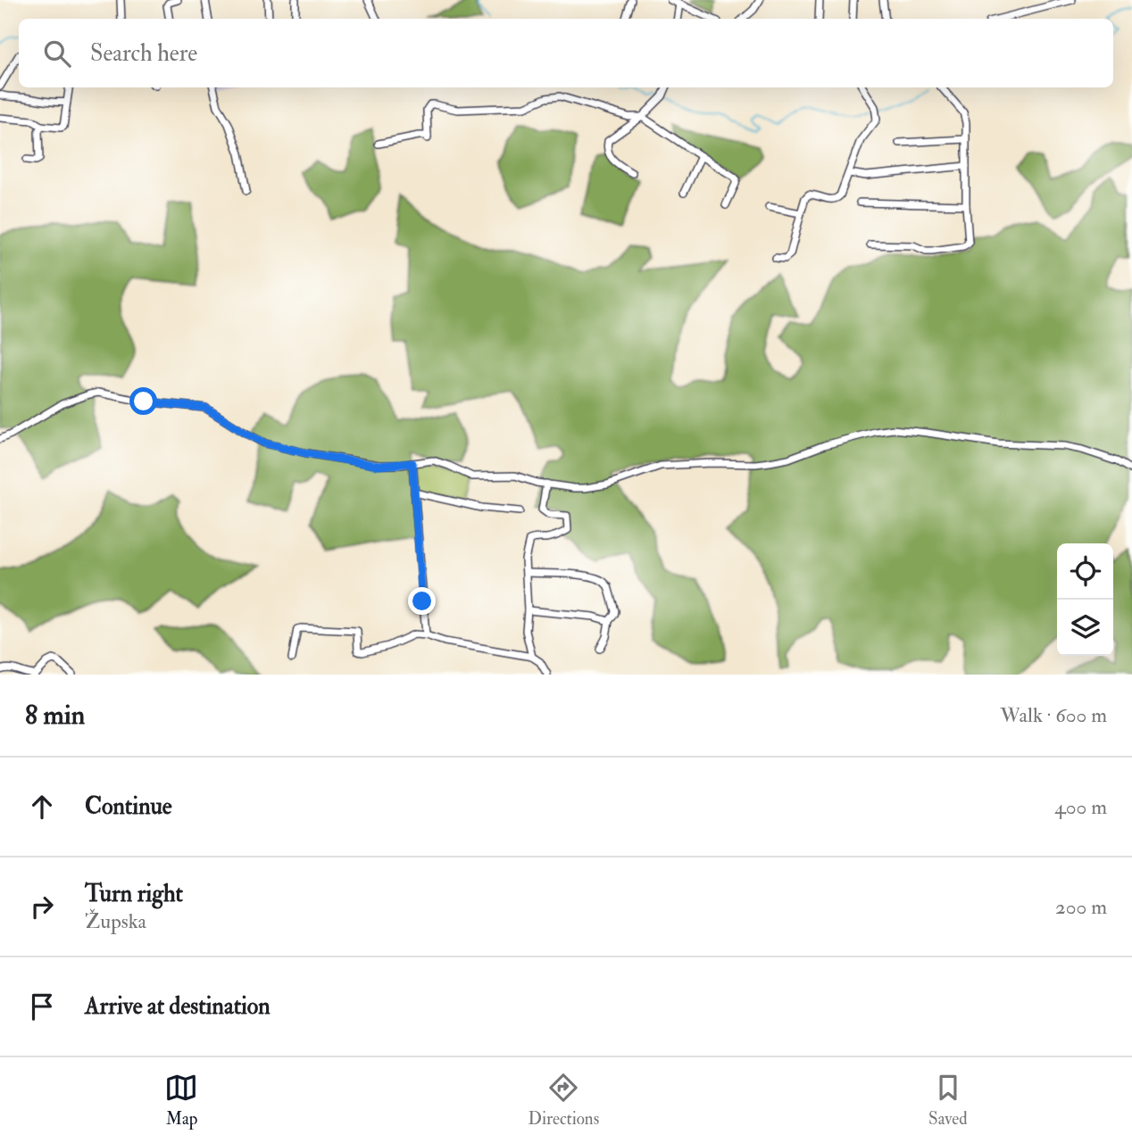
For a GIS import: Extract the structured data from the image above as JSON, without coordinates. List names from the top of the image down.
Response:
{
  "page": {
    "search": "Search here",
    "heading": ["8 min", "Walk · 600 m"],
    "list": [
      ["Continue", "400 m"],
      ["Turn right", "Župska", "200 m"],
      "Arrive at destination"
    ],
    "nav": ["Map", "Directions", "Saved"]
  }
}
